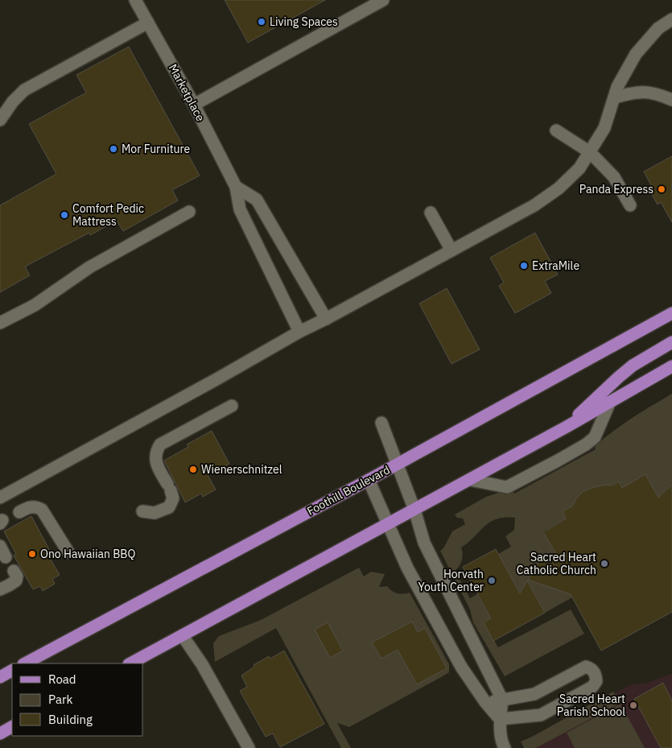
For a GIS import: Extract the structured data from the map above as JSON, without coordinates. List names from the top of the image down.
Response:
{
  "streets": {
    "main road": ["Foothill Boulevard"],
    "lane": ["Marketplace"]
  },
  "places": [
    "Living Spaces",
    "Mor Furniture",
    "Panda Express",
    "Comfort Pedic Mattress",
    "ExtraMile",
    "Wienerschnitzel",
    "Ono Hawaiian BBQ",
    "Sacred Heart Catholic Church",
    "Horvath Youth Center",
    "Sacred Heart Parish School"
  ],
  "legend": ["Road", "Park", "Building"]
}
